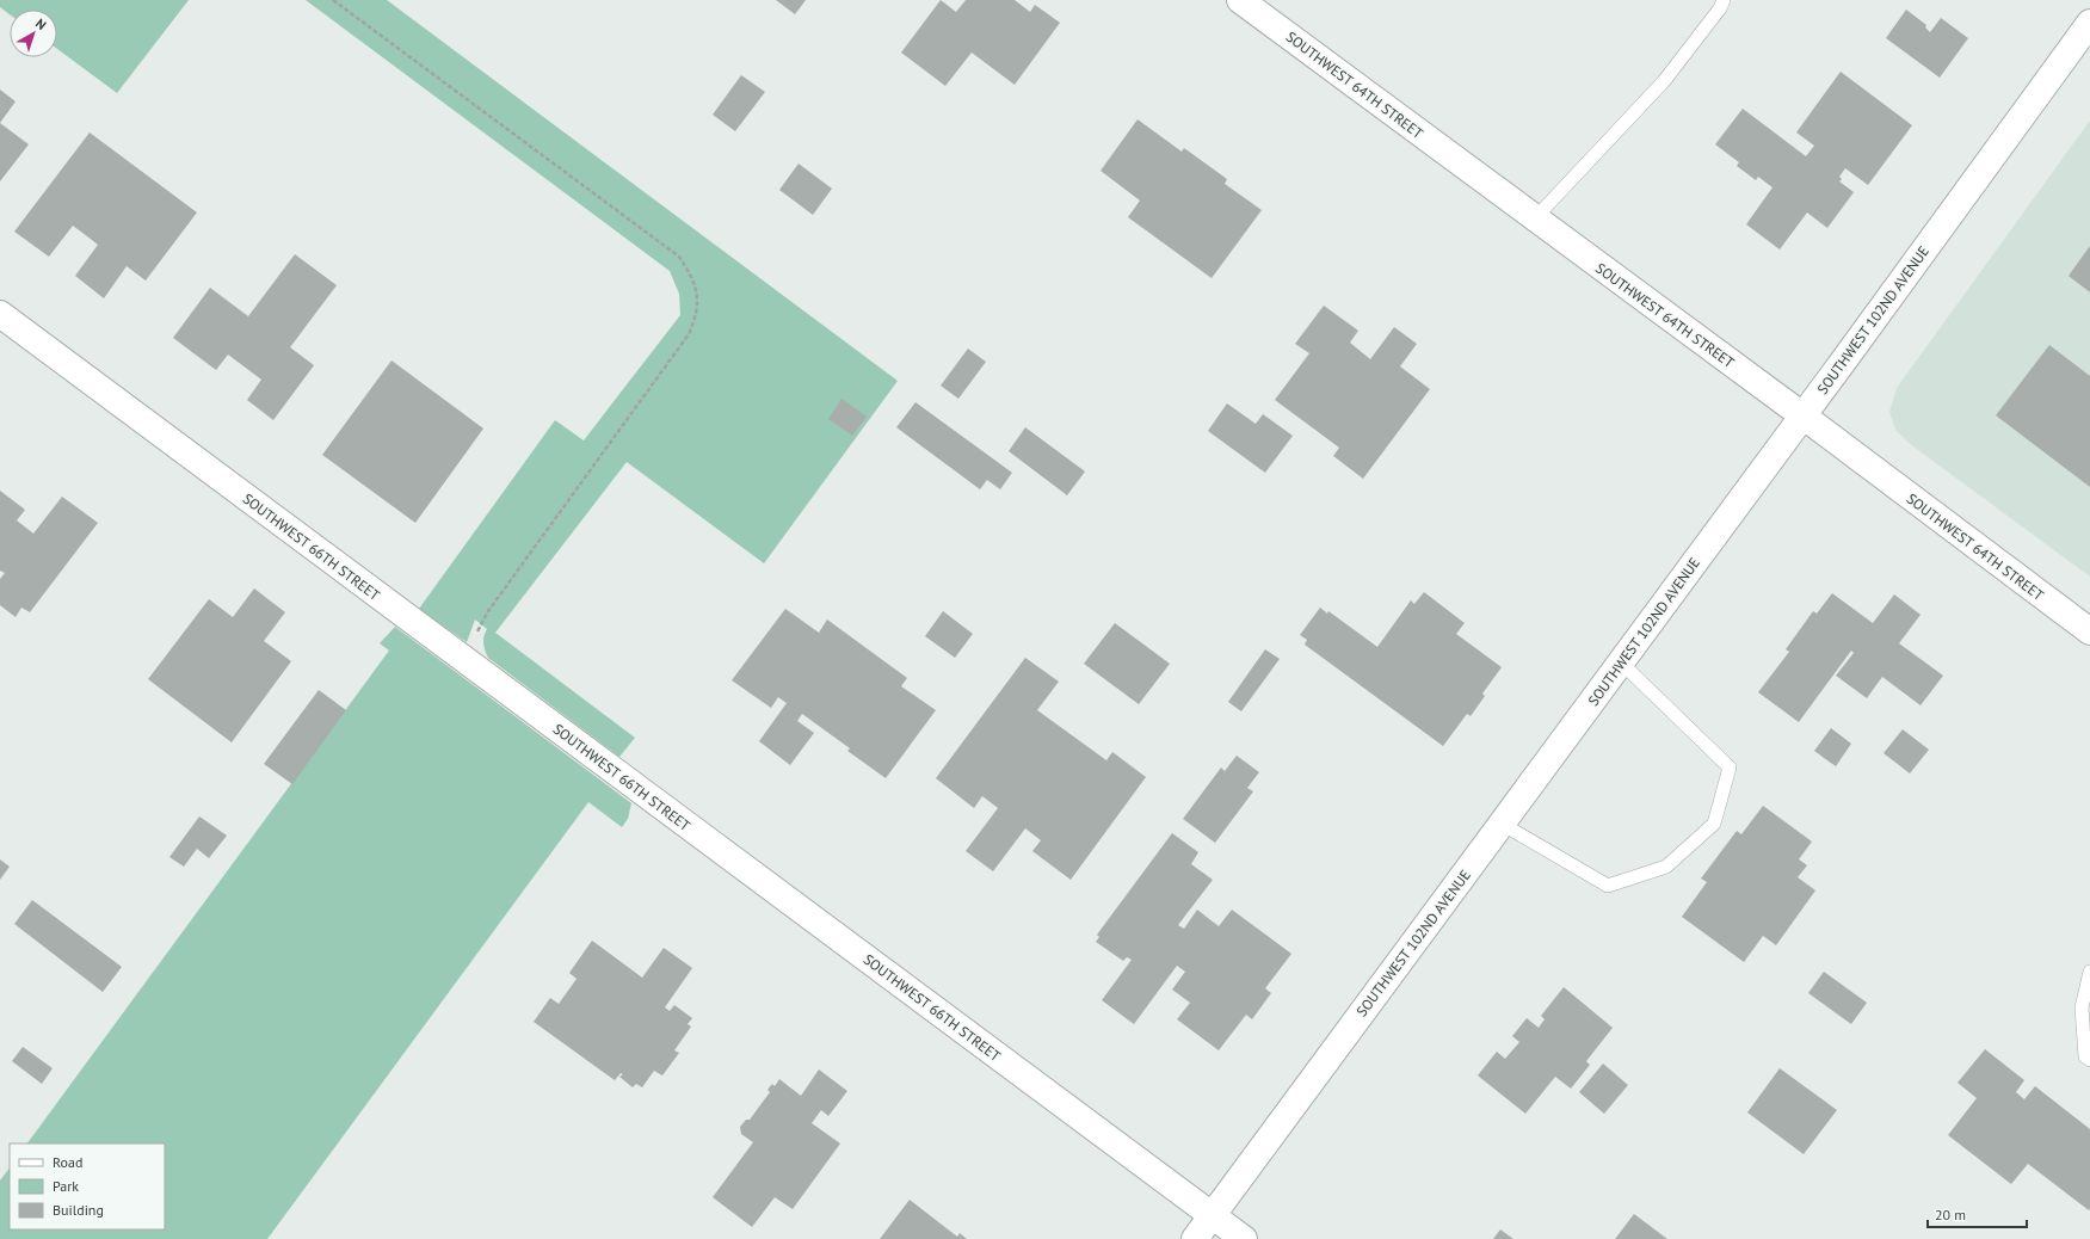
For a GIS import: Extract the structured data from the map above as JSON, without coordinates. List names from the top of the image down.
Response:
{
  "streets": {
    "street": ["SOUTHWEST 64TH STREET", "SOUTHWEST 102ND AVENUE", "SOUTHWEST 66TH STREET"]
  },
  "crossings": [
    ["SOUTHWEST 64TH STREET", "SOUTHWEST 102ND AVENUE"],
    ["SOUTHWEST 102ND AVENUE", "SOUTHWEST 66TH STREET"]
  ],
  "legend": ["Road", "Park", "Building"],
  "scale_bar": "20 m",
  "north": "top right"
}
